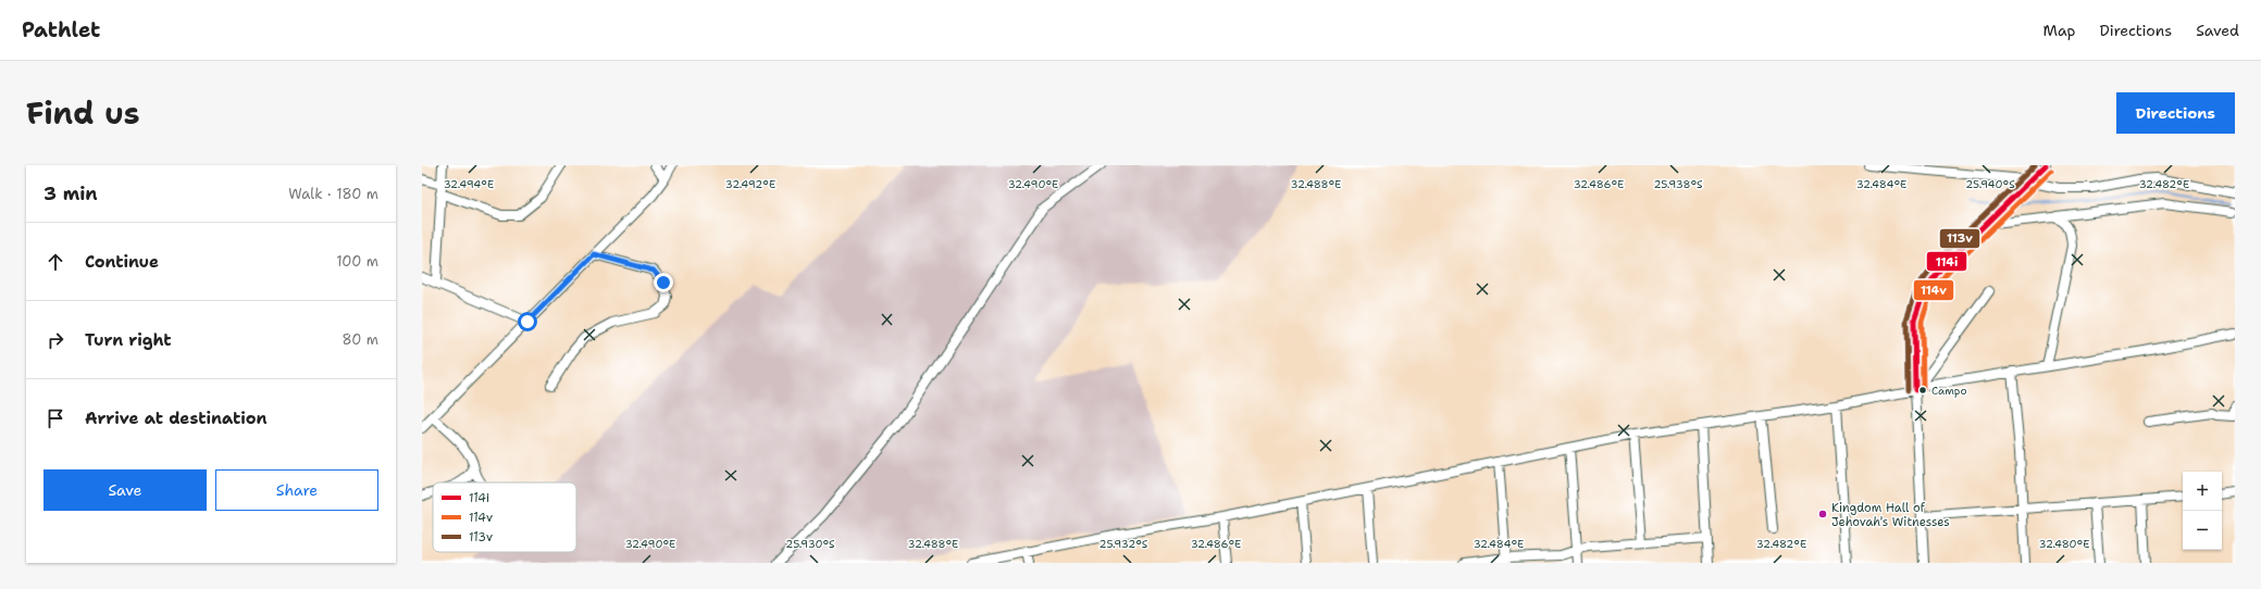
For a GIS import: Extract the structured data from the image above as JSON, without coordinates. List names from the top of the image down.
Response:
{
  "places": ["Campo", "Kingdom Hall of Jehovah's Witnesses"],
  "lines": ["transit line 114i", "transit line 113v", "transit line 114v"],
  "legend": ["114i", "114v", "113v"],
  "page": {
    "header": "Pathlet",
    "nav": ["Map", "Directions", "Saved"],
    "title": "Find us",
    "buttons": [
      "Directions",
      ["Save", "Share"]
    ],
    "heading": ["3 min", "Walk · 180 m"],
    "list": [
      ["Continue", "100 m"],
      ["Turn right", "80 m"],
      "Arrive at destination"
    ],
    "map_buttons": ["+", "−"]
  },
  "coordinates": [
    "25.938°S",
    "32.494°E",
    "32.492°E",
    "32.490°E",
    "32.488°E",
    "32.486°E",
    "32.484°E",
    "25.940°S",
    "32.482°E",
    "25.930°S",
    "25.932°S",
    "32.480°E"
  ]
}
